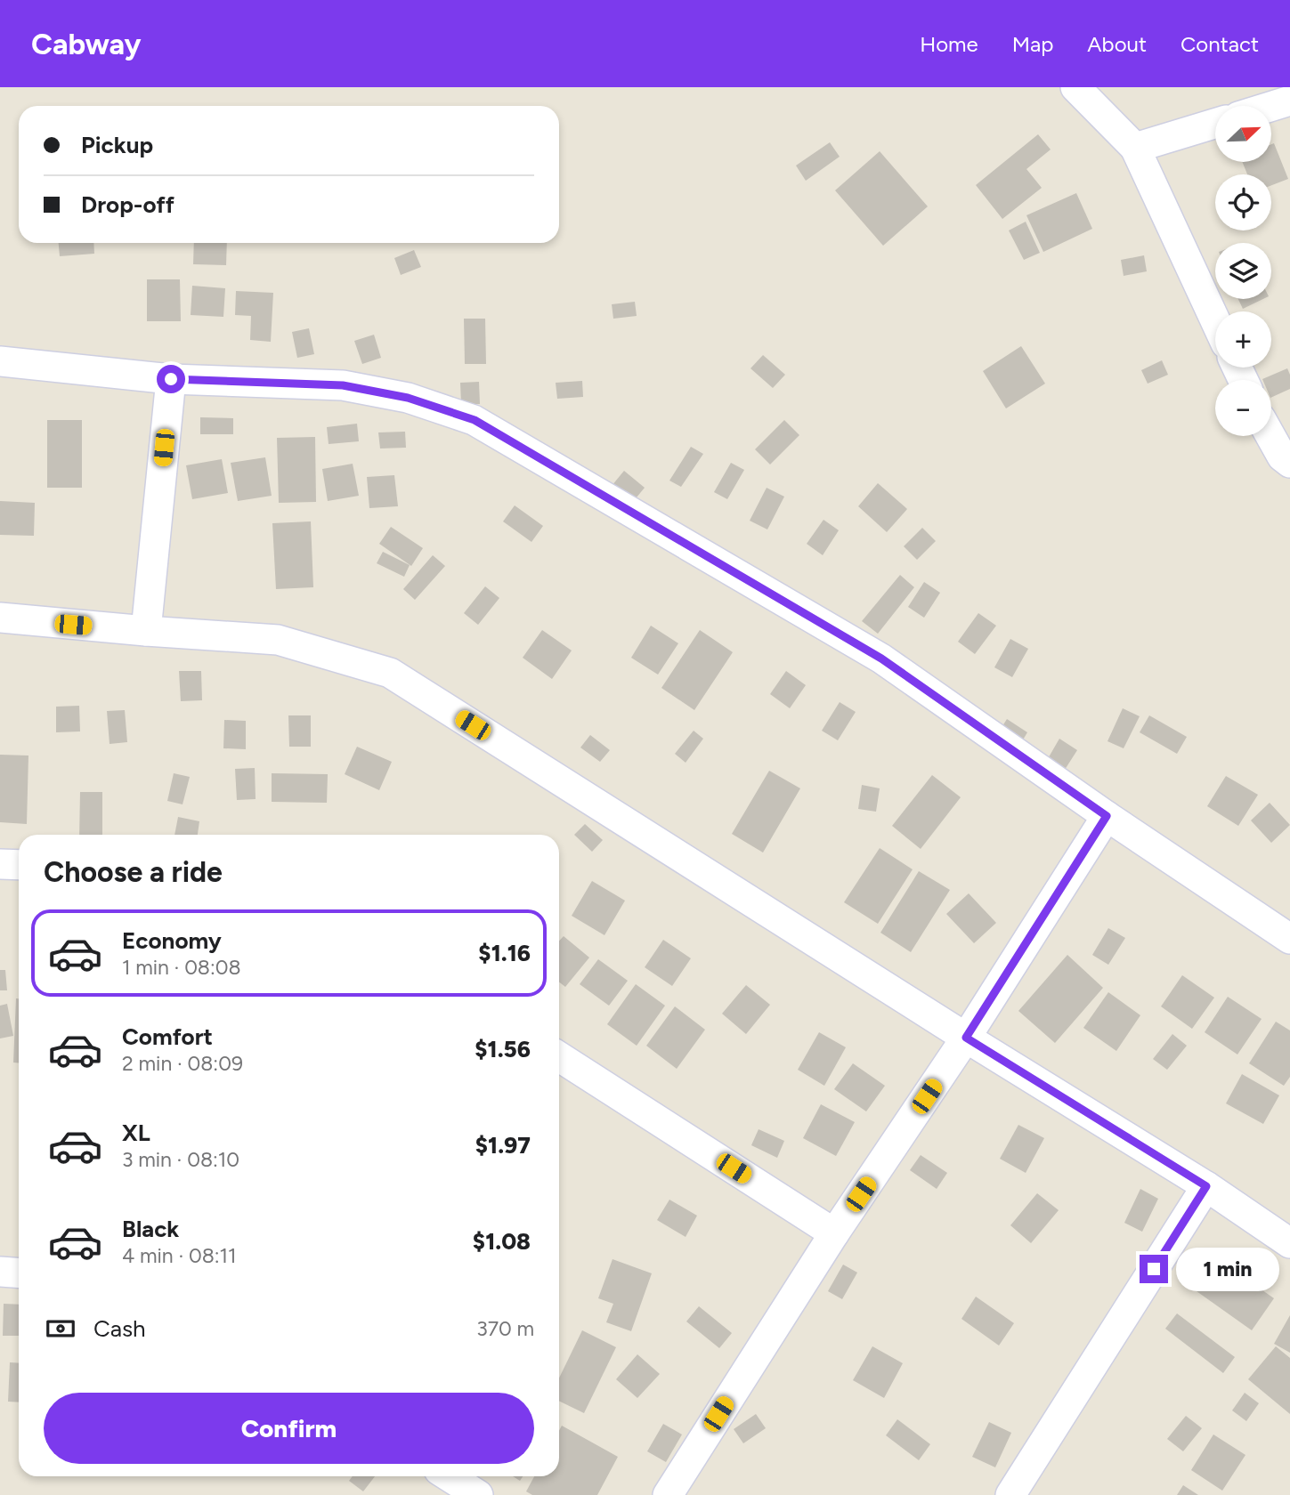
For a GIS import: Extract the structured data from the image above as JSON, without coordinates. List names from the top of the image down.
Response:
{
  "north": "top right",
  "page": {
    "header": "Cabway",
    "nav": [
      "Home",
      "Map",
      "About",
      "Contact"
    ],
    "map_buttons": ["+", "−"],
    "banner": ["Pickup", "Drop-off"],
    "heading": "Choose a ride",
    "list": [
      {
        "name": "Economy",
        "note": "1 min · 08:08",
        "value": "$1.16"
      },
      {
        "name": "Comfort",
        "note": "2 min · 08:09",
        "value": "$1.56"
      },
      {
        "name": "XL",
        "note": "3 min · 08:10",
        "value": "$1.97"
      },
      {
        "name": "Black",
        "note": "4 min · 08:11",
        "value": "$1.08"
      }
    ],
    "bubble": "1 min",
    "pay": ["Cash", "370 m"],
    "buttons": "Confirm"
  }
}
